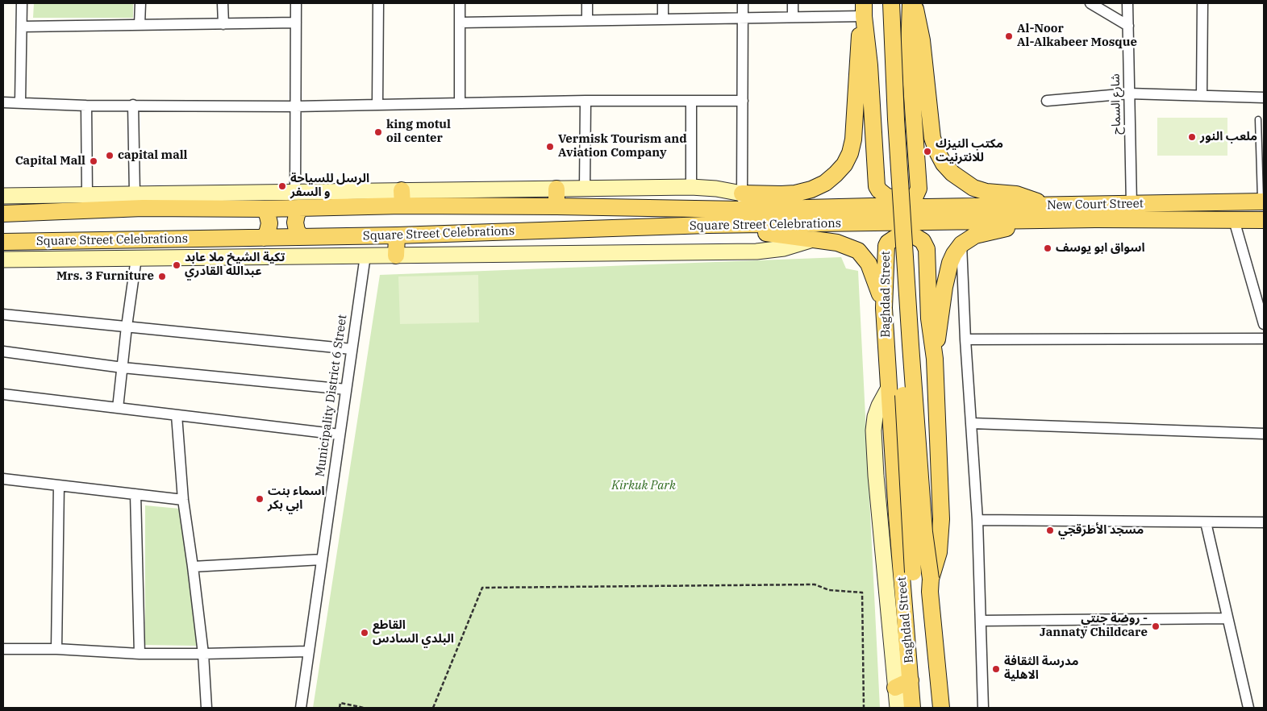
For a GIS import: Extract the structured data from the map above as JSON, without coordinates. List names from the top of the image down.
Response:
{
  "streets": {
    "main road": ["New Court Street", "Square Street Celebrations", "Baghdad Street"],
    "street": ["شارع السماح", "Municipality District 6 Street"]
  },
  "crossings": [
    ["شارع السماح", "New Court Street"],
    ["New Court Street", "Square Street Celebrations"]
  ],
  "parks": ["Kirkuk Park"],
  "places": [
    "Al-Noor Al-Alkabeer Mosque",
    "king motul oil center",
    "ملعب النور",
    "Vermisk Tourism and Aviation Company",
    "مكتب النيزك للانترنيت",
    "capital mall",
    "Capital Mall",
    "الرسل للسياحة و السفر",
    "اسواق ابو يوسف",
    "تكية الشيخ ملا عابد عبدالله القادري",
    "Mrs. 3 Furniture",
    "اسماء بنت ابي بكر",
    "مسجد الأطرقجي",
    "روضة جنتي - Jannaty Childcare",
    "القاطع البلدي السادس",
    "مدرسة الثقافة الاهلية"
  ]
}
